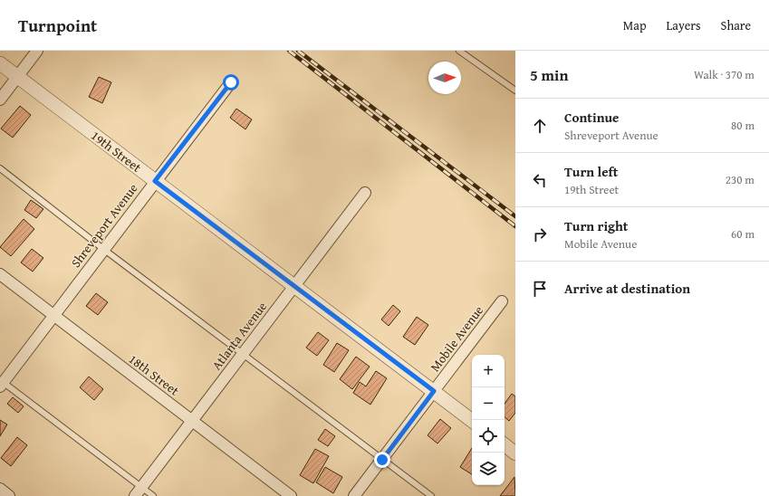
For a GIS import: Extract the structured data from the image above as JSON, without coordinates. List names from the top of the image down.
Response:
{
  "streets": {
    "street": [
      "19th Street",
      "Shreveport Avenue",
      "Atlanta Avenue",
      "Mobile Avenue",
      "18th Street"
    ]
  },
  "crossings": [
    ["19th Street", "Shreveport Avenue"],
    ["19th Street", "Atlanta Avenue"],
    ["19th Street", "Mobile Avenue"],
    ["Shreveport Avenue", "18th Street"],
    ["Atlanta Avenue", "18th Street"]
  ],
  "north": "right",
  "page": {
    "header": "Turnpoint",
    "nav": ["Map", "Layers", "Share"],
    "heading": ["5 min", "Walk · 370 m"],
    "list": [
      ["Continue", "Shreveport Avenue", "80 m"],
      ["Turn left", "19th Street", "230 m"],
      ["Turn right", "Mobile Avenue", "60 m"],
      "Arrive at destination"
    ],
    "map_buttons": ["+", "−"]
  }
}
